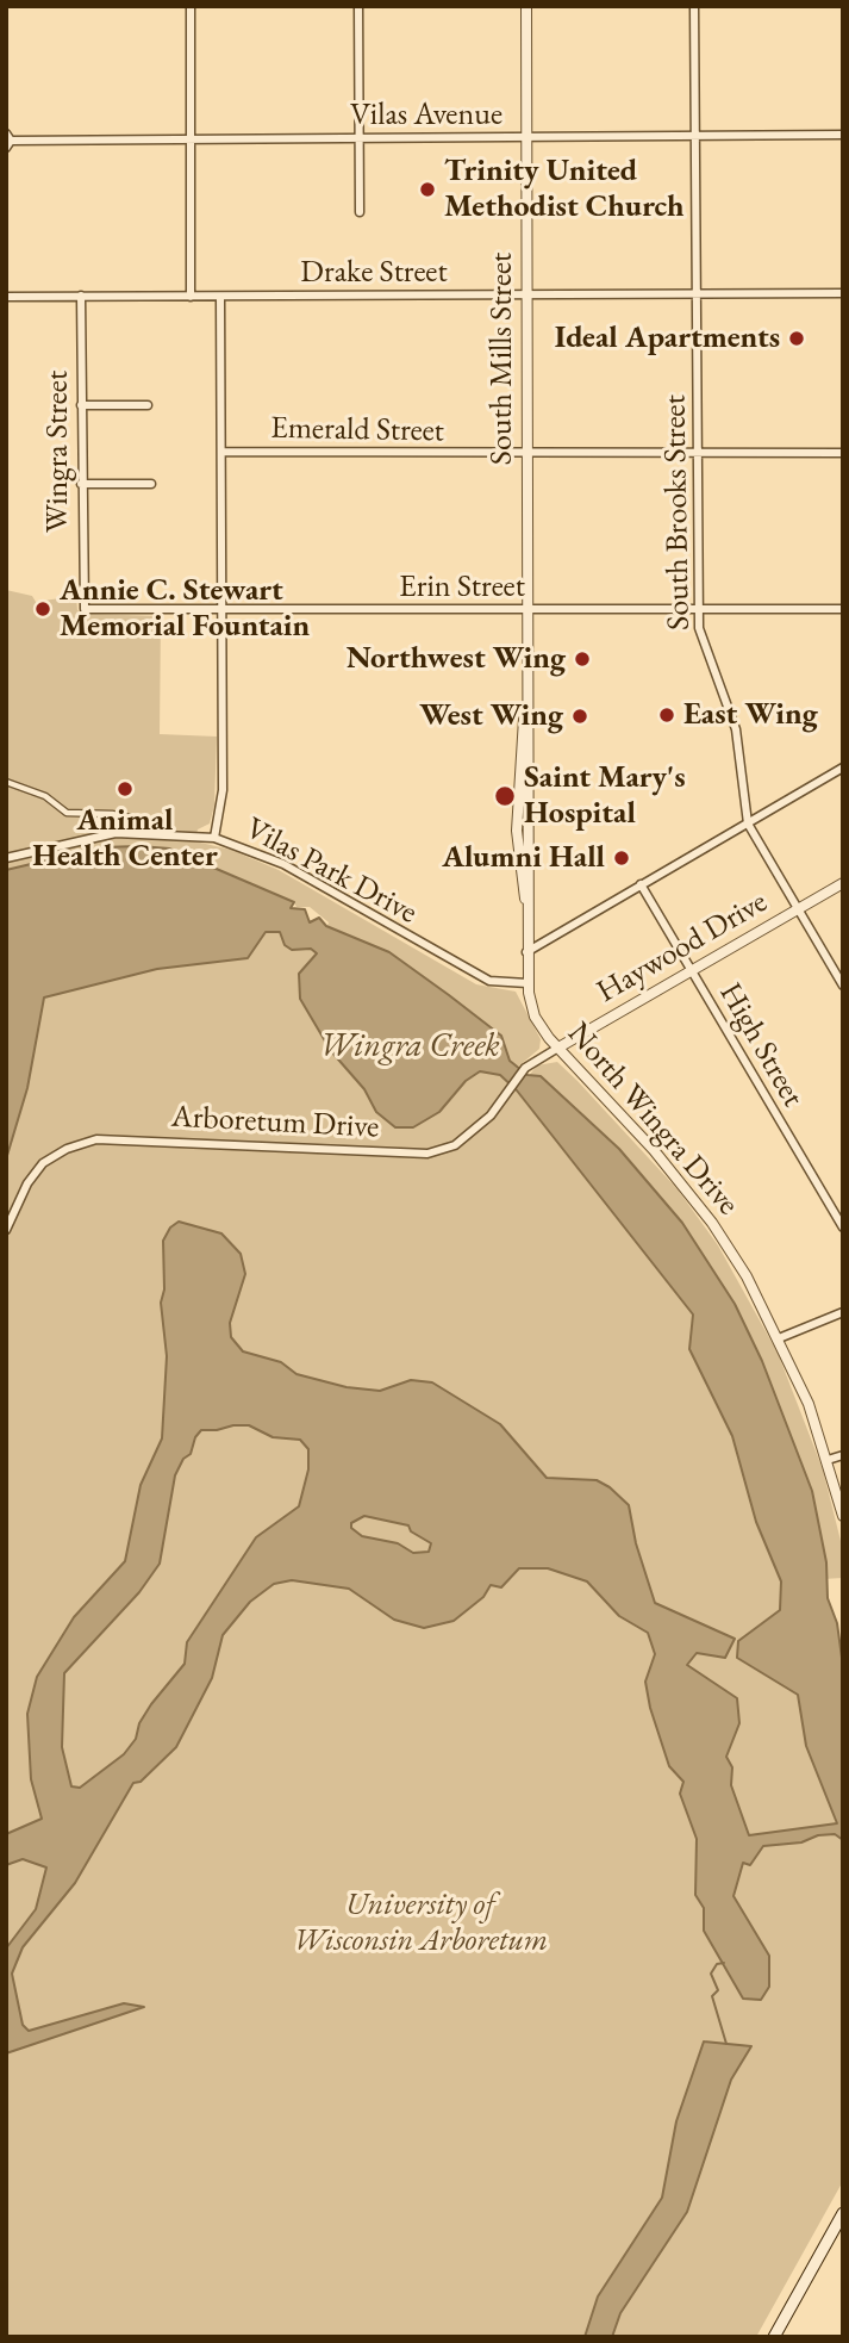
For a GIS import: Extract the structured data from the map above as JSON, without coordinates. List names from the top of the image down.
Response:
{
  "streets": {
    "street": [
      "Vilas Avenue",
      "Drake Street",
      "South Mills Street",
      "Emerald Street",
      "Wingra Street",
      "South Brooks Street",
      "Erin Street",
      "Vilas Park Drive",
      "Haywood Drive",
      "High Street",
      "North Wingra Drive",
      "Arboretum Drive"
    ]
  },
  "crossings": [
    ["Vilas Avenue", "South Mills Street"],
    ["Vilas Avenue", "South Brooks Street"],
    ["Drake Street", "South Mills Street"],
    ["Drake Street", "Wingra Street"],
    ["Drake Street", "South Brooks Street"],
    ["South Mills Street", "Emerald Street"],
    ["South Mills Street", "Erin Street"],
    ["South Mills Street", "Vilas Park Drive"],
    ["South Mills Street", "North Wingra Drive"],
    ["Emerald Street", "South Brooks Street"],
    ["Wingra Street", "Erin Street"],
    ["South Brooks Street", "Erin Street"],
    ["South Brooks Street", "Haywood Drive"],
    ["Haywood Drive", "High Street"],
    ["Haywood Drive", "North Wingra Drive"],
    ["Haywood Drive", "Arboretum Drive"]
  ],
  "water": ["Wingra Creek"],
  "parks": ["University of Wisconsin Arboretum"],
  "places": [
    "Trinity United Methodist Church",
    "Ideal Apartments",
    "Annie C. Stewart Memorial Fountain",
    "Northwest Wing",
    "East Wing",
    "West Wing",
    "Animal Health Center",
    "Saint Mary's Hospital",
    "Alumni Hall"
  ]
}
